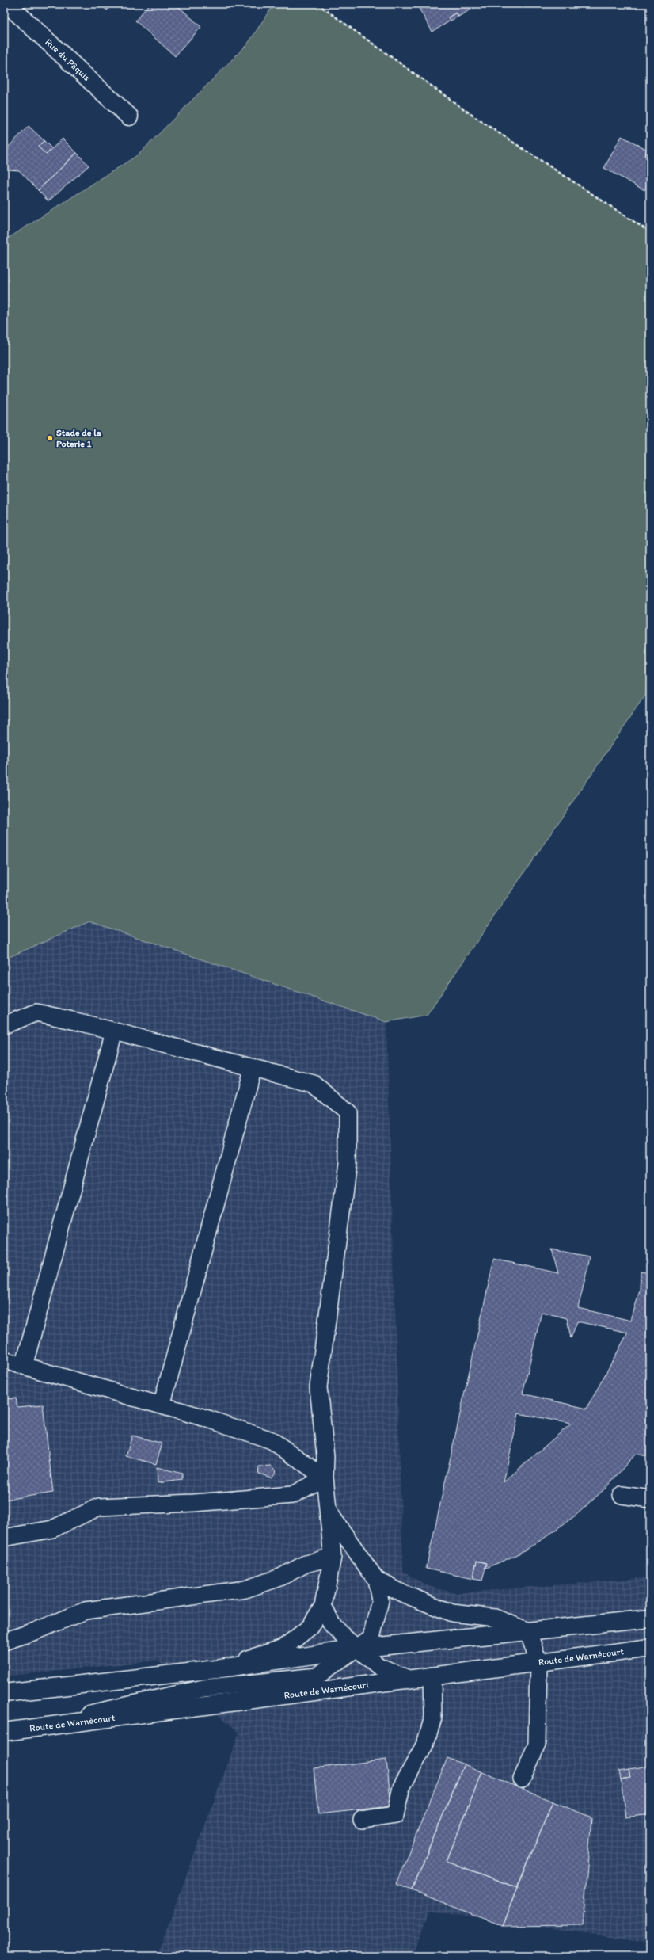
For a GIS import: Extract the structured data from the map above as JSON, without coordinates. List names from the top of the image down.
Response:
{
  "streets": {
    "main road": ["Rue du Pâquis", "Route de Warnécourt"]
  },
  "places": ["Stade de la Poterie 1"]
}
